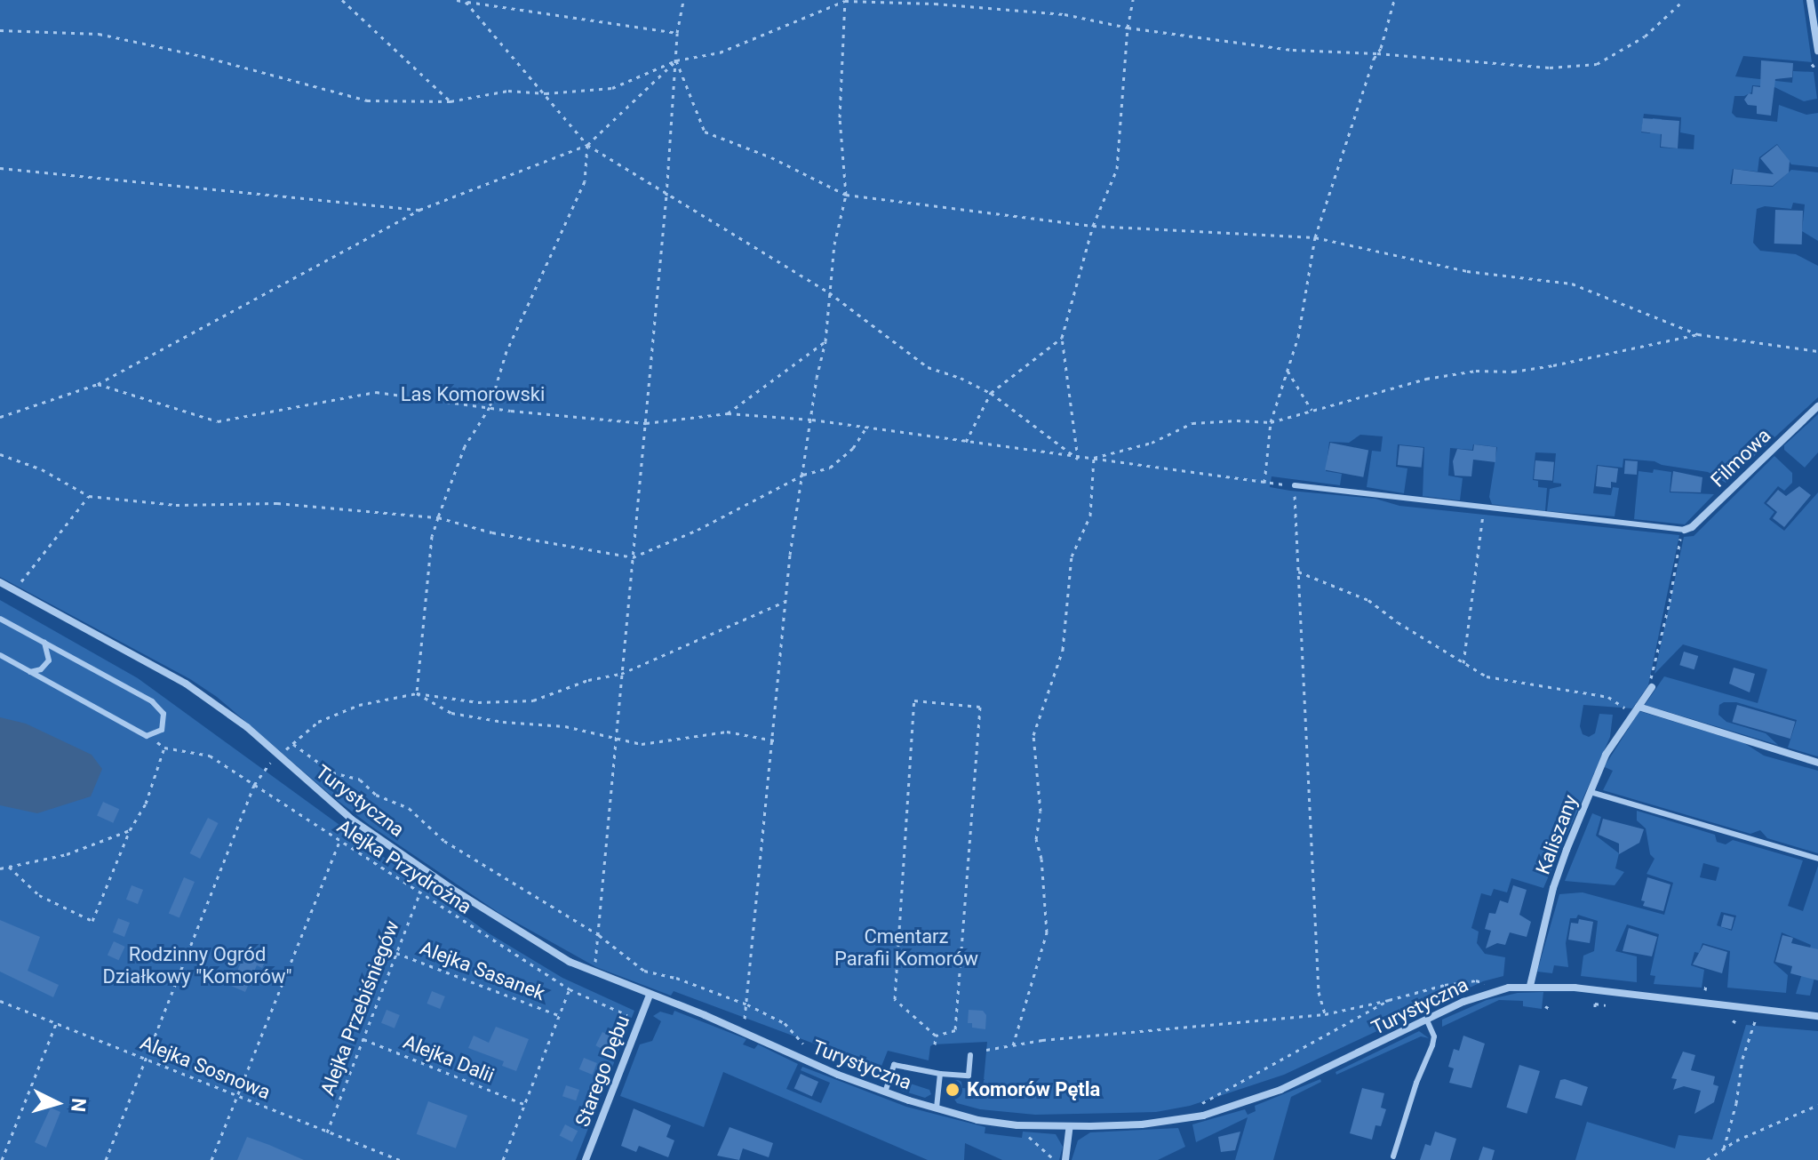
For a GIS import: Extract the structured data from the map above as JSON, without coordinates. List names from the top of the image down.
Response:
{
  "streets": {
    "street": [
      "Filmowa",
      "Turystyczna",
      "Kaliszany",
      "Starego Dębu"
    ],
    "path": [
      "Alejka Przydrożna",
      "Alejka Sasanek",
      "Alejka Przebiśniegów",
      "Alejka Dalii",
      "Alejka Sosnowa"
    ]
  },
  "crossings": [
    ["Turystyczna", "Kaliszany"],
    ["Turystyczna", "Starego Dębu"],
    ["Alejka Przydrożna", "Alejka Przebiśniegów"],
    ["Alejka Sasanek", "Alejka Przebiśniegów"],
    ["Alejka Przebiśniegów", "Alejka Dalii"],
    ["Alejka Przebiśniegów", "Alejka Sosnowa"]
  ],
  "parks": ["Las Komorowski", "Cmentarz Parafii Komorów", "Rodzinny Ogród Działkowy \"Komorów\""],
  "places": ["Komorów Pętla"],
  "north": "right"
}
